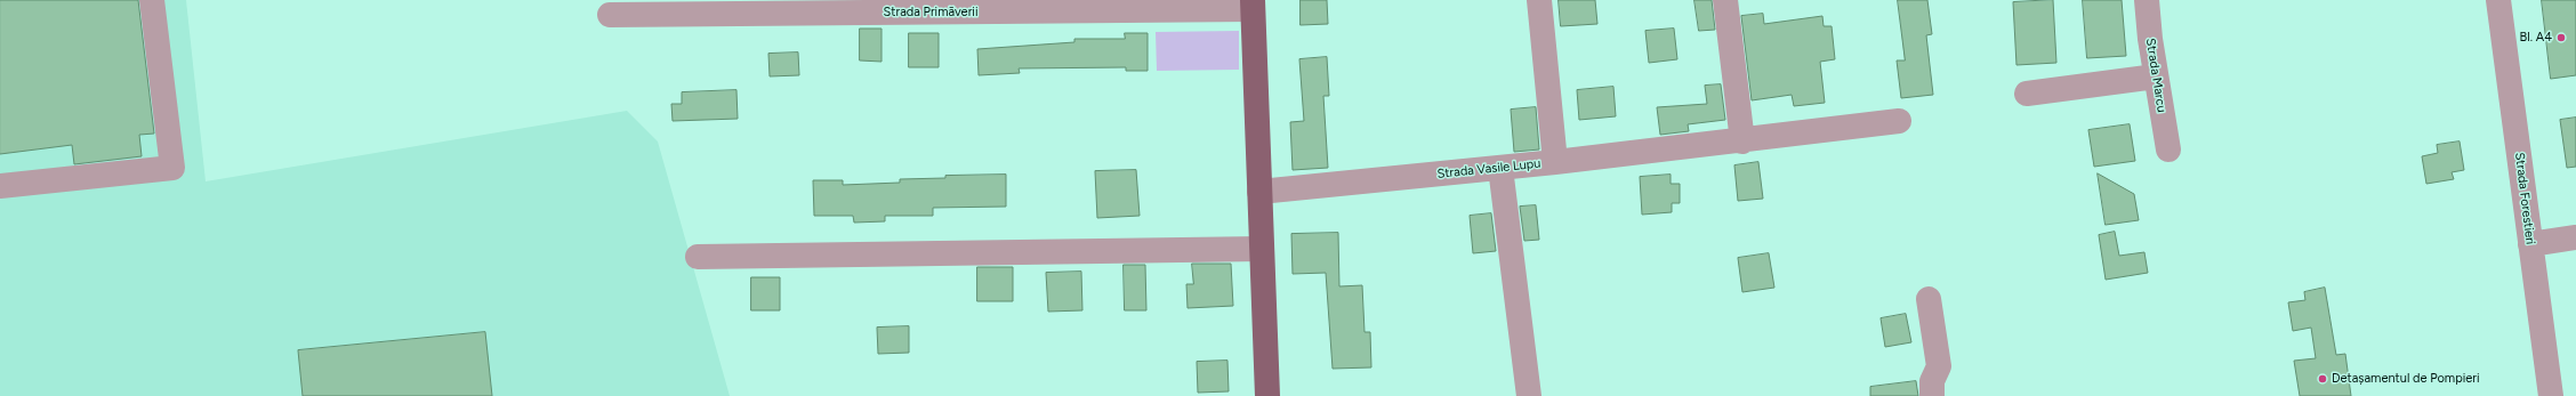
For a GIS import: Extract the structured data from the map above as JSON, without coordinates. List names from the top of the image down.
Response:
{
  "streets": {
    "street": [
      "Strada Primăverii",
      "Strada Marcu",
      "Strada Vasile Lupu",
      "Strada Forestieri"
    ]
  },
  "places": ["Bl. A4", "Detașamentul de Pompieri"]
}
